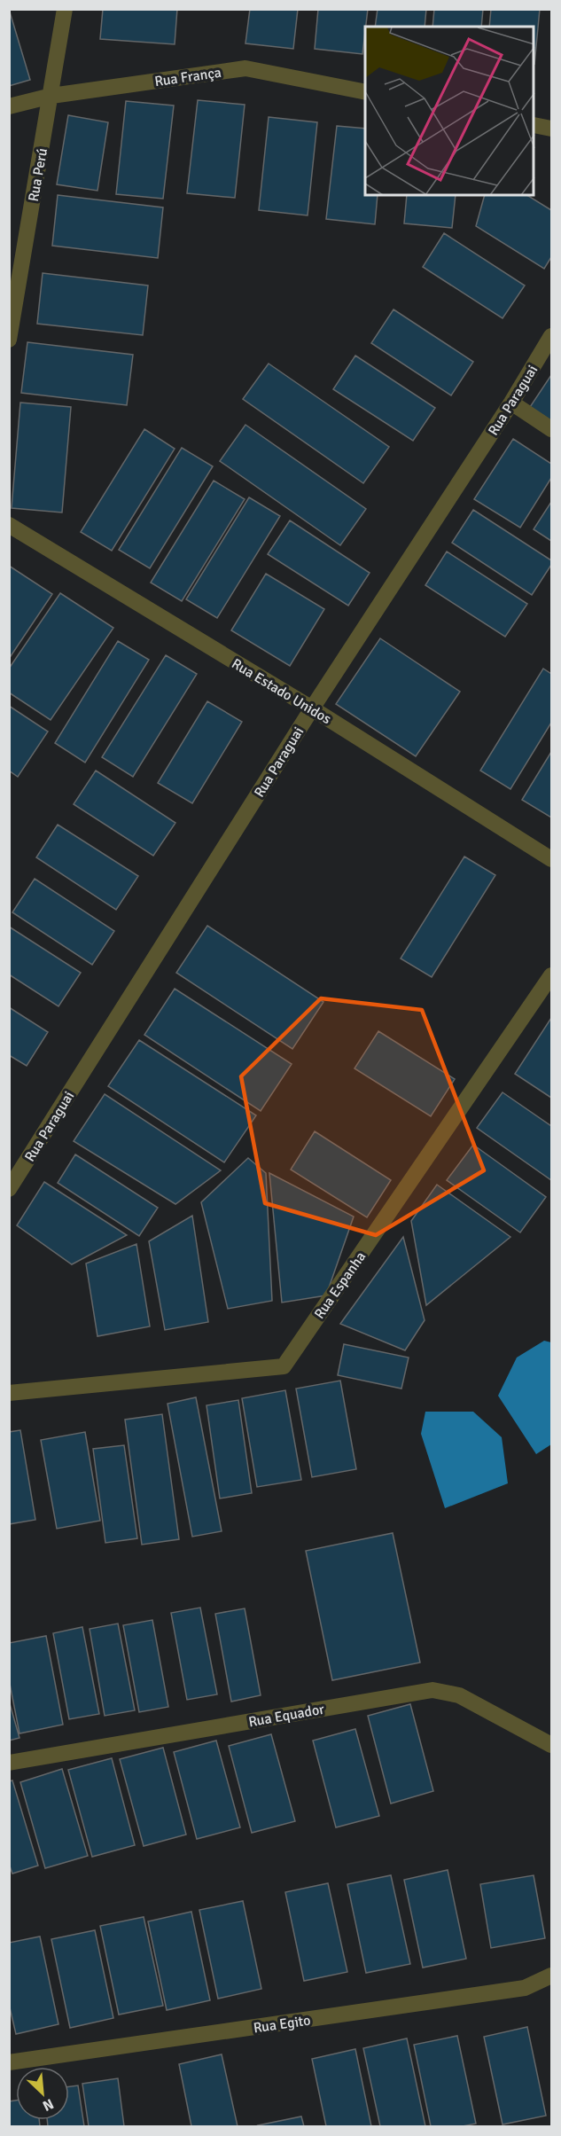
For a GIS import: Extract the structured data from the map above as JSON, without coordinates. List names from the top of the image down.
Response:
{
  "streets": {
    "street": [
      "Rua França",
      "Rua Perú",
      "Rua Paraguai",
      "Rua Estado Unidos",
      "Rua Espanha",
      "Rua Equador",
      "Rua Egito"
    ]
  },
  "crossings": [
    ["Rua França", "Rua Perú"],
    ["Rua Paraguai", "Rua Estado Unidos"]
  ],
  "north": "bottom right"
}
